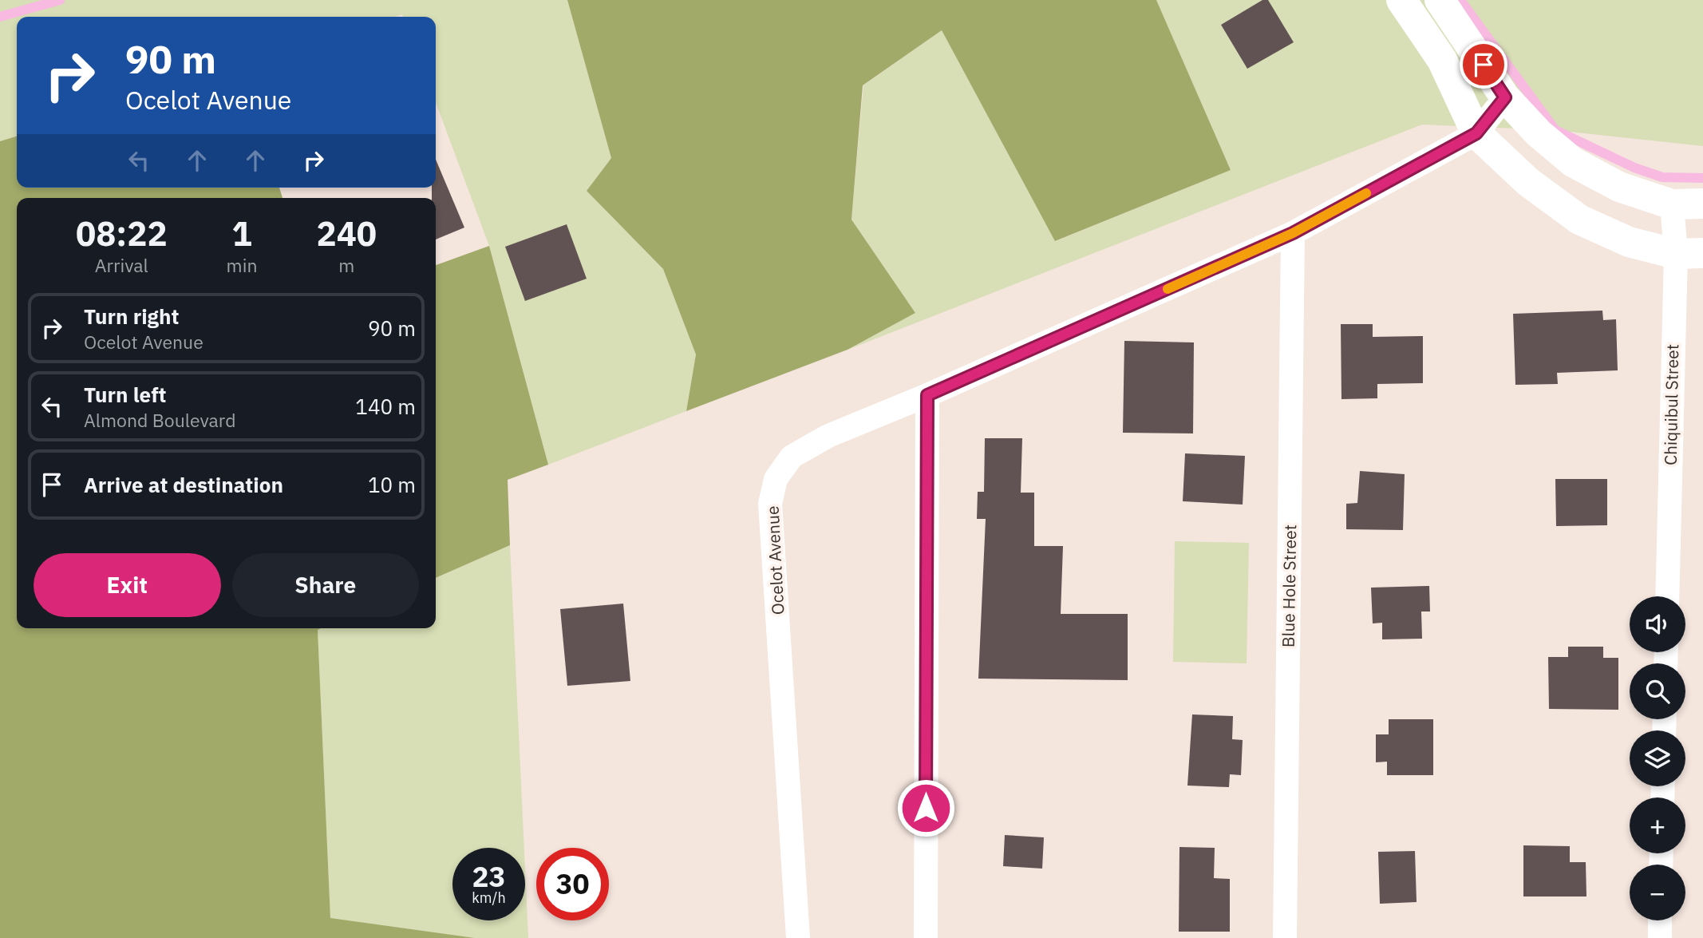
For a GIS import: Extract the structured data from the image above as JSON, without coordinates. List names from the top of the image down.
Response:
{
  "streets": {
    "street": ["Chiquibul Street", "Ocelot Avenue", "Blue Hole Street"]
  },
  "crossings": [
    ["Ocelot Avenue", "Blue Hole Street"]
  ],
  "page": {
    "turn": ["90 m", "Ocelot Avenue"],
    "eta": [
      "08:22",
      "Arrival",
      "1",
      "min",
      "240",
      "m"
    ],
    "list": [
      {
        "name": "Turn right",
        "note": "Ocelot Avenue",
        "value": "90 m"
      },
      {
        "name": "Turn left",
        "note": "Almond Boulevard",
        "value": "140 m"
      },
      {
        "name": "Arrive at destination",
        "value": "10 m"
      }
    ],
    "buttons": ["Exit", "Share"],
    "map_buttons": ["+", "−"],
    "speed": "23 km/h",
    "limit": "30"
  }
}
